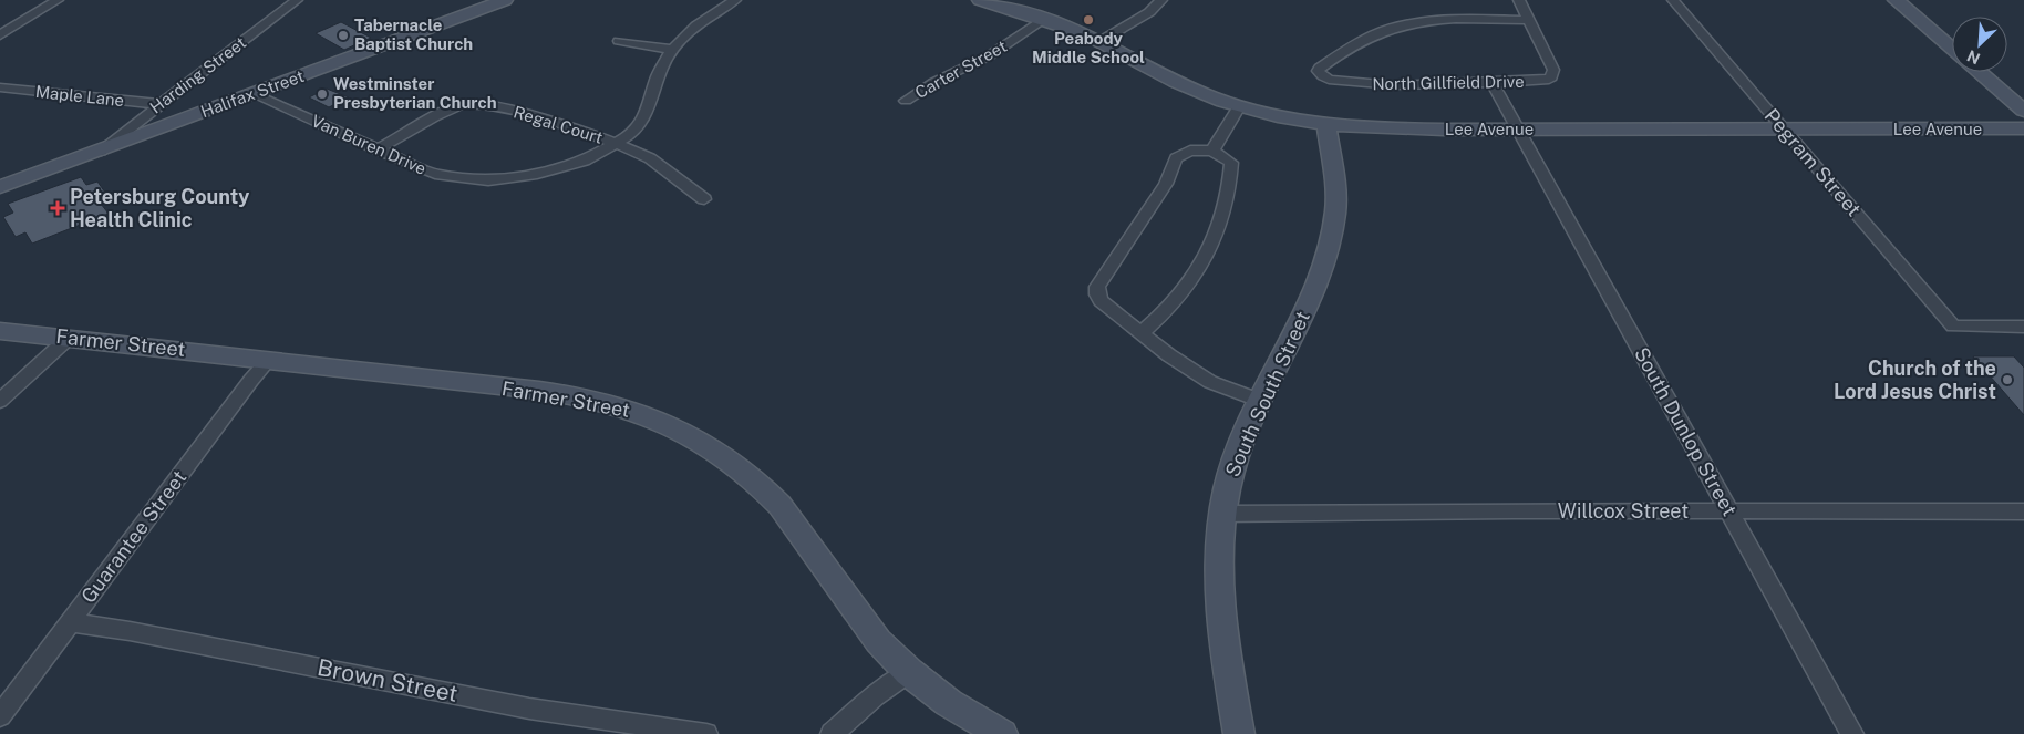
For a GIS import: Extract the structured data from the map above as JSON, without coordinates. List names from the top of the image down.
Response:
{
  "streets": {
    "street": [
      "Carter Street",
      "Harding Street",
      "North Gillfield Drive",
      "Halifax Street",
      "Maple Lane",
      "Regal Court",
      "Lee Avenue",
      "Van Buren Drive",
      "Pegram Street",
      "Farmer Street",
      "South South Street",
      "South Dunlop Street",
      "Willcox Street",
      "Guarantee Street",
      "Brown Street"
    ]
  },
  "crossings": [
    ["Carter Street", "Lee Avenue"],
    ["Harding Street", "Halifax Street"],
    ["Harding Street", "Maple Lane"],
    ["North Gillfield Drive", "South Dunlop Street"],
    ["Halifax Street", "Van Buren Drive"],
    ["Regal Court", "Van Buren Drive"],
    ["Lee Avenue", "Pegram Street"],
    ["Lee Avenue", "South South Street"],
    ["Lee Avenue", "South Dunlop Street"],
    ["Farmer Street", "Guarantee Street"],
    ["South South Street", "Willcox Street"],
    ["South Dunlop Street", "Willcox Street"],
    ["Guarantee Street", "Brown Street"]
  ],
  "places": {
    "other": [
      "Peabody Middle School",
      "Tabernacle Baptist Church",
      "Westminster Presbyterian Church",
      "Church of the Lord Jesus Christ"
    ],
    "health": ["Petersburg County Health Clinic"]
  },
  "north": "bottom left"
}
